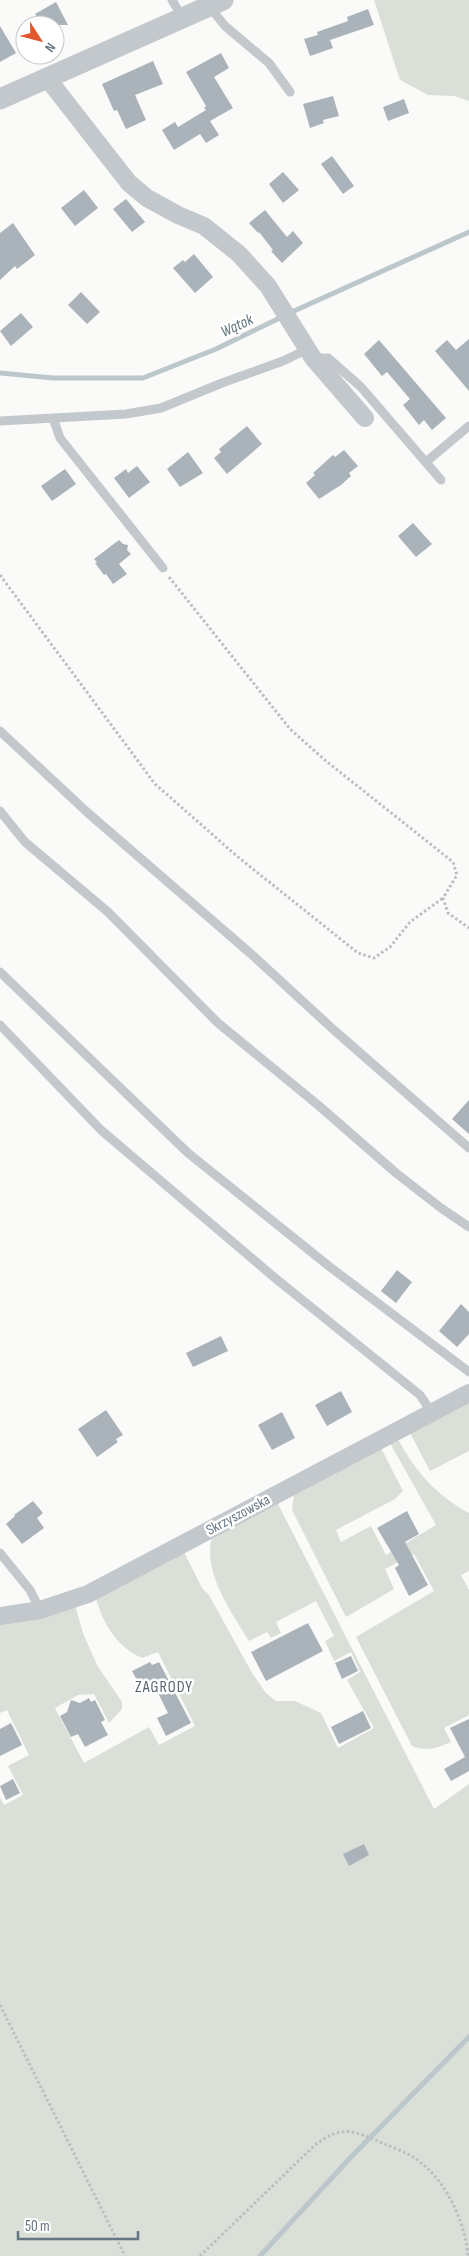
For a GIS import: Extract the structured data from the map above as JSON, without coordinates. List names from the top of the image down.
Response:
{
  "streets": {
    "street": ["Skrzyszowska"]
  },
  "districts": ["ZAGRODY"],
  "water": ["Wątok"],
  "scale_bar": "50 m",
  "north": "bottom right"
}
